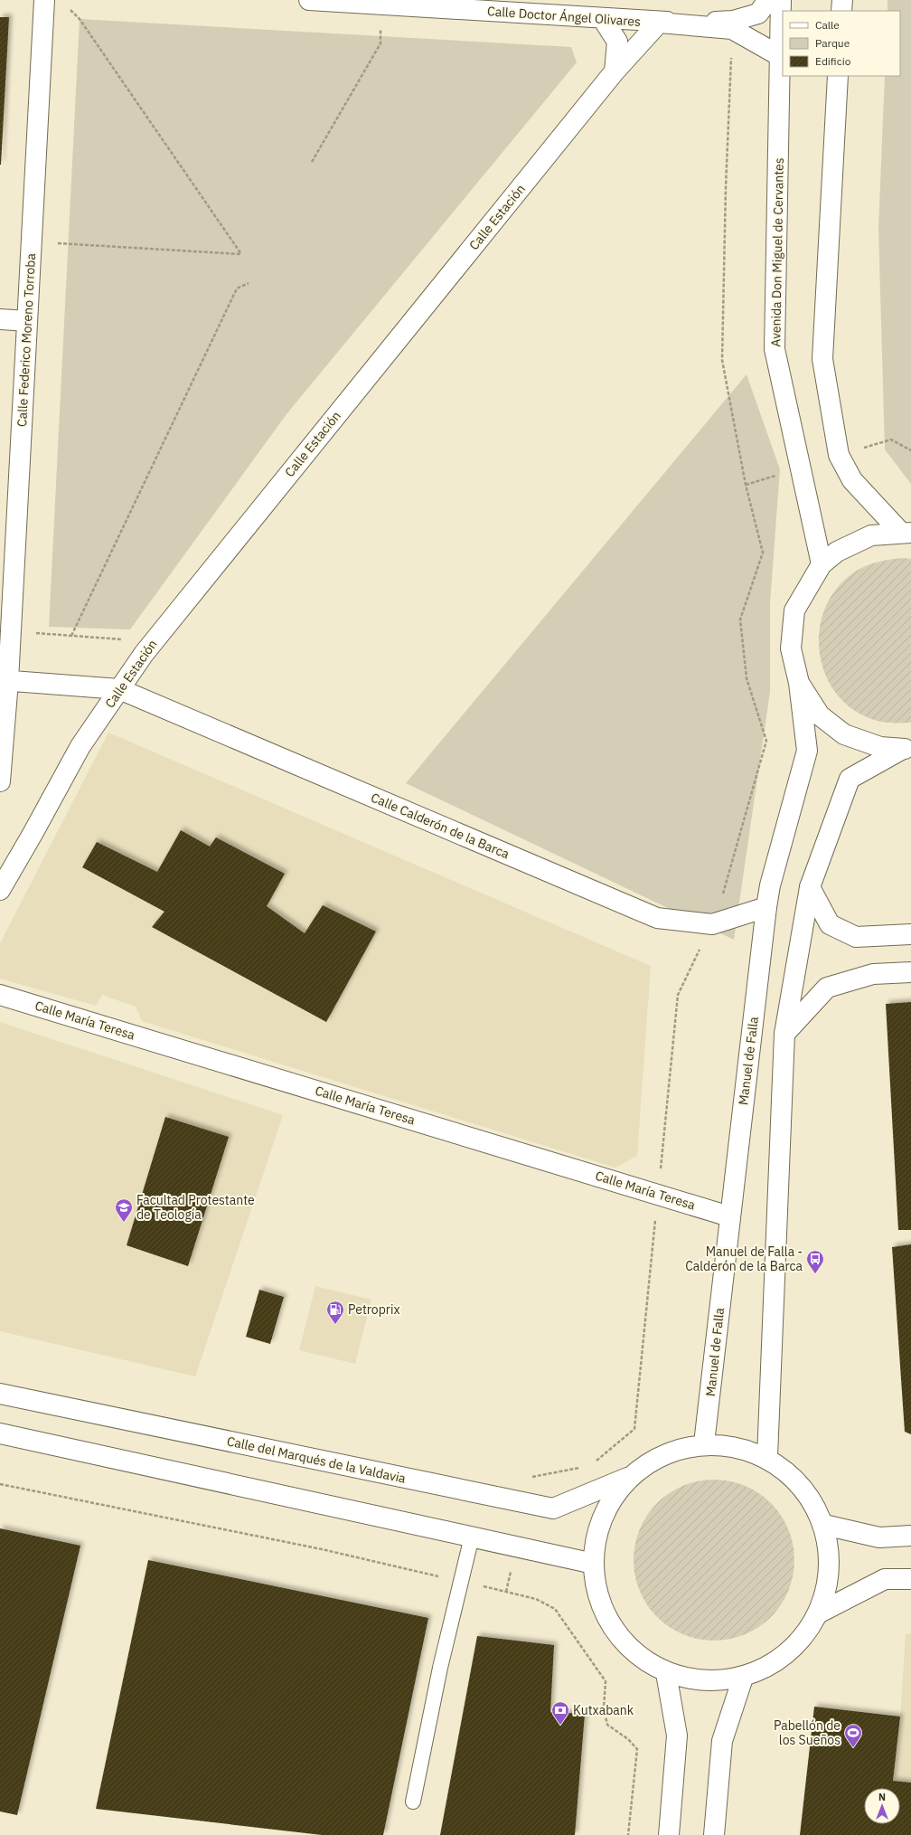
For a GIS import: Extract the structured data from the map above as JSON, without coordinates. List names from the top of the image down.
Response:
{
  "streets": {
    "street": [
      "Calle Doctor Ángel Olivares",
      "Calle Estación",
      "Avenida Don Miguel de Cervantes",
      "Calle Federico Moreno Torroba",
      "Calle Calderón de la Barca",
      "Calle María Teresa",
      "Manuel de Falla",
      "Calle del Marqués de la Valdavia"
    ]
  },
  "crossings": [
    ["Calle Doctor Ángel Olivares", "Calle Estación"],
    ["Calle Estación", "Calle Calderón de la Barca"],
    ["Calle Federico Moreno Torroba", "Calle Calderón de la Barca"],
    ["Calle Calderón de la Barca", "Manuel de Falla"],
    ["Calle María Teresa", "Manuel de Falla"]
  ],
  "places": {
    "school or university": ["Facultad Protestante de Teología"],
    "bus stop": ["Manuel de Falla - Calderón de la Barca"],
    "fuel station": ["Petroprix"],
    "bank": ["Kutxabank"],
    "sports": ["Pabellón de los Sueños"]
  },
  "legend": ["Calle", "Parque", "Edificio"],
  "north": "top"
}
